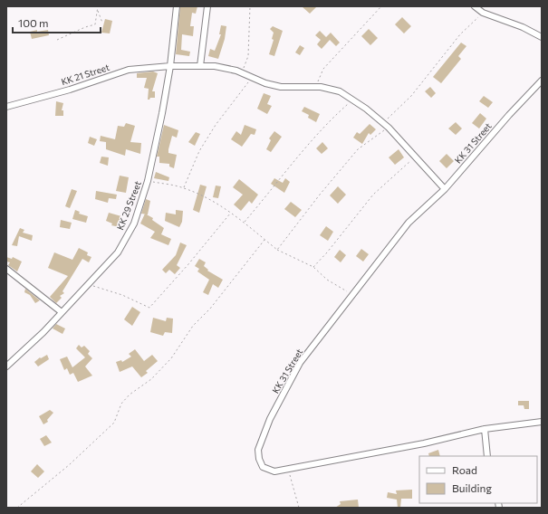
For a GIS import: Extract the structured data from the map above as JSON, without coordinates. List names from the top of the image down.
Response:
{
  "streets": {
    "street": ["KK 21 Street", "KK 31 Street", "KK 29 Street"]
  },
  "crossings": [
    ["KK 21 Street", "KK 31 Street"],
    ["KK 21 Street", "KK 29 Street"]
  ],
  "legend": ["Road", "Building"],
  "scale_bar": "100 m"
}
